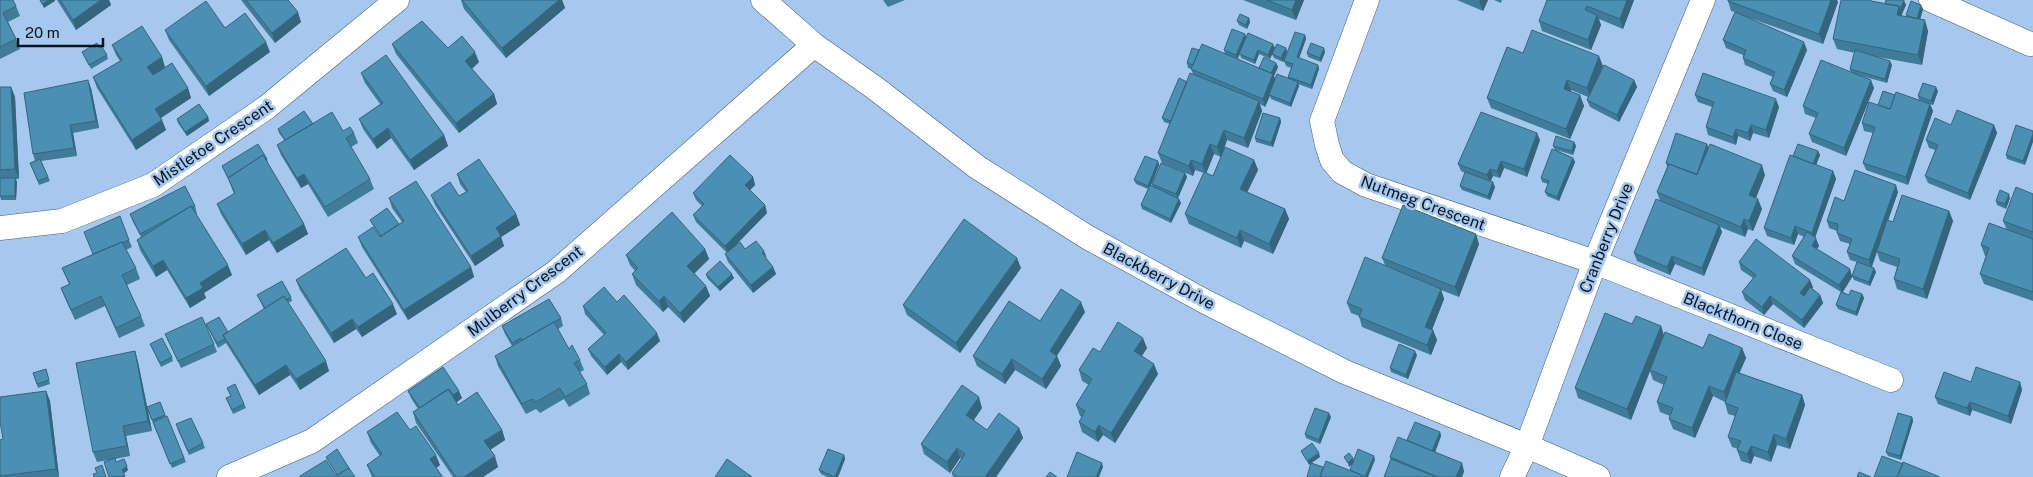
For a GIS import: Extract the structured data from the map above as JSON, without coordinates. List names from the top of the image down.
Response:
{
  "streets": {
    "street": [
      "Mistletoe Crescent",
      "Nutmeg Crescent",
      "Cranberry Drive",
      "Blackberry Drive",
      "Mulberry Crescent",
      "Blackthorn Close"
    ]
  },
  "crossings": [
    ["Nutmeg Crescent", "Cranberry Drive"],
    ["Nutmeg Crescent", "Blackthorn Close"],
    ["Cranberry Drive", "Blackberry Drive"],
    ["Cranberry Drive", "Blackthorn Close"],
    ["Blackberry Drive", "Mulberry Crescent"]
  ],
  "scale_bar": "20 m"
}
